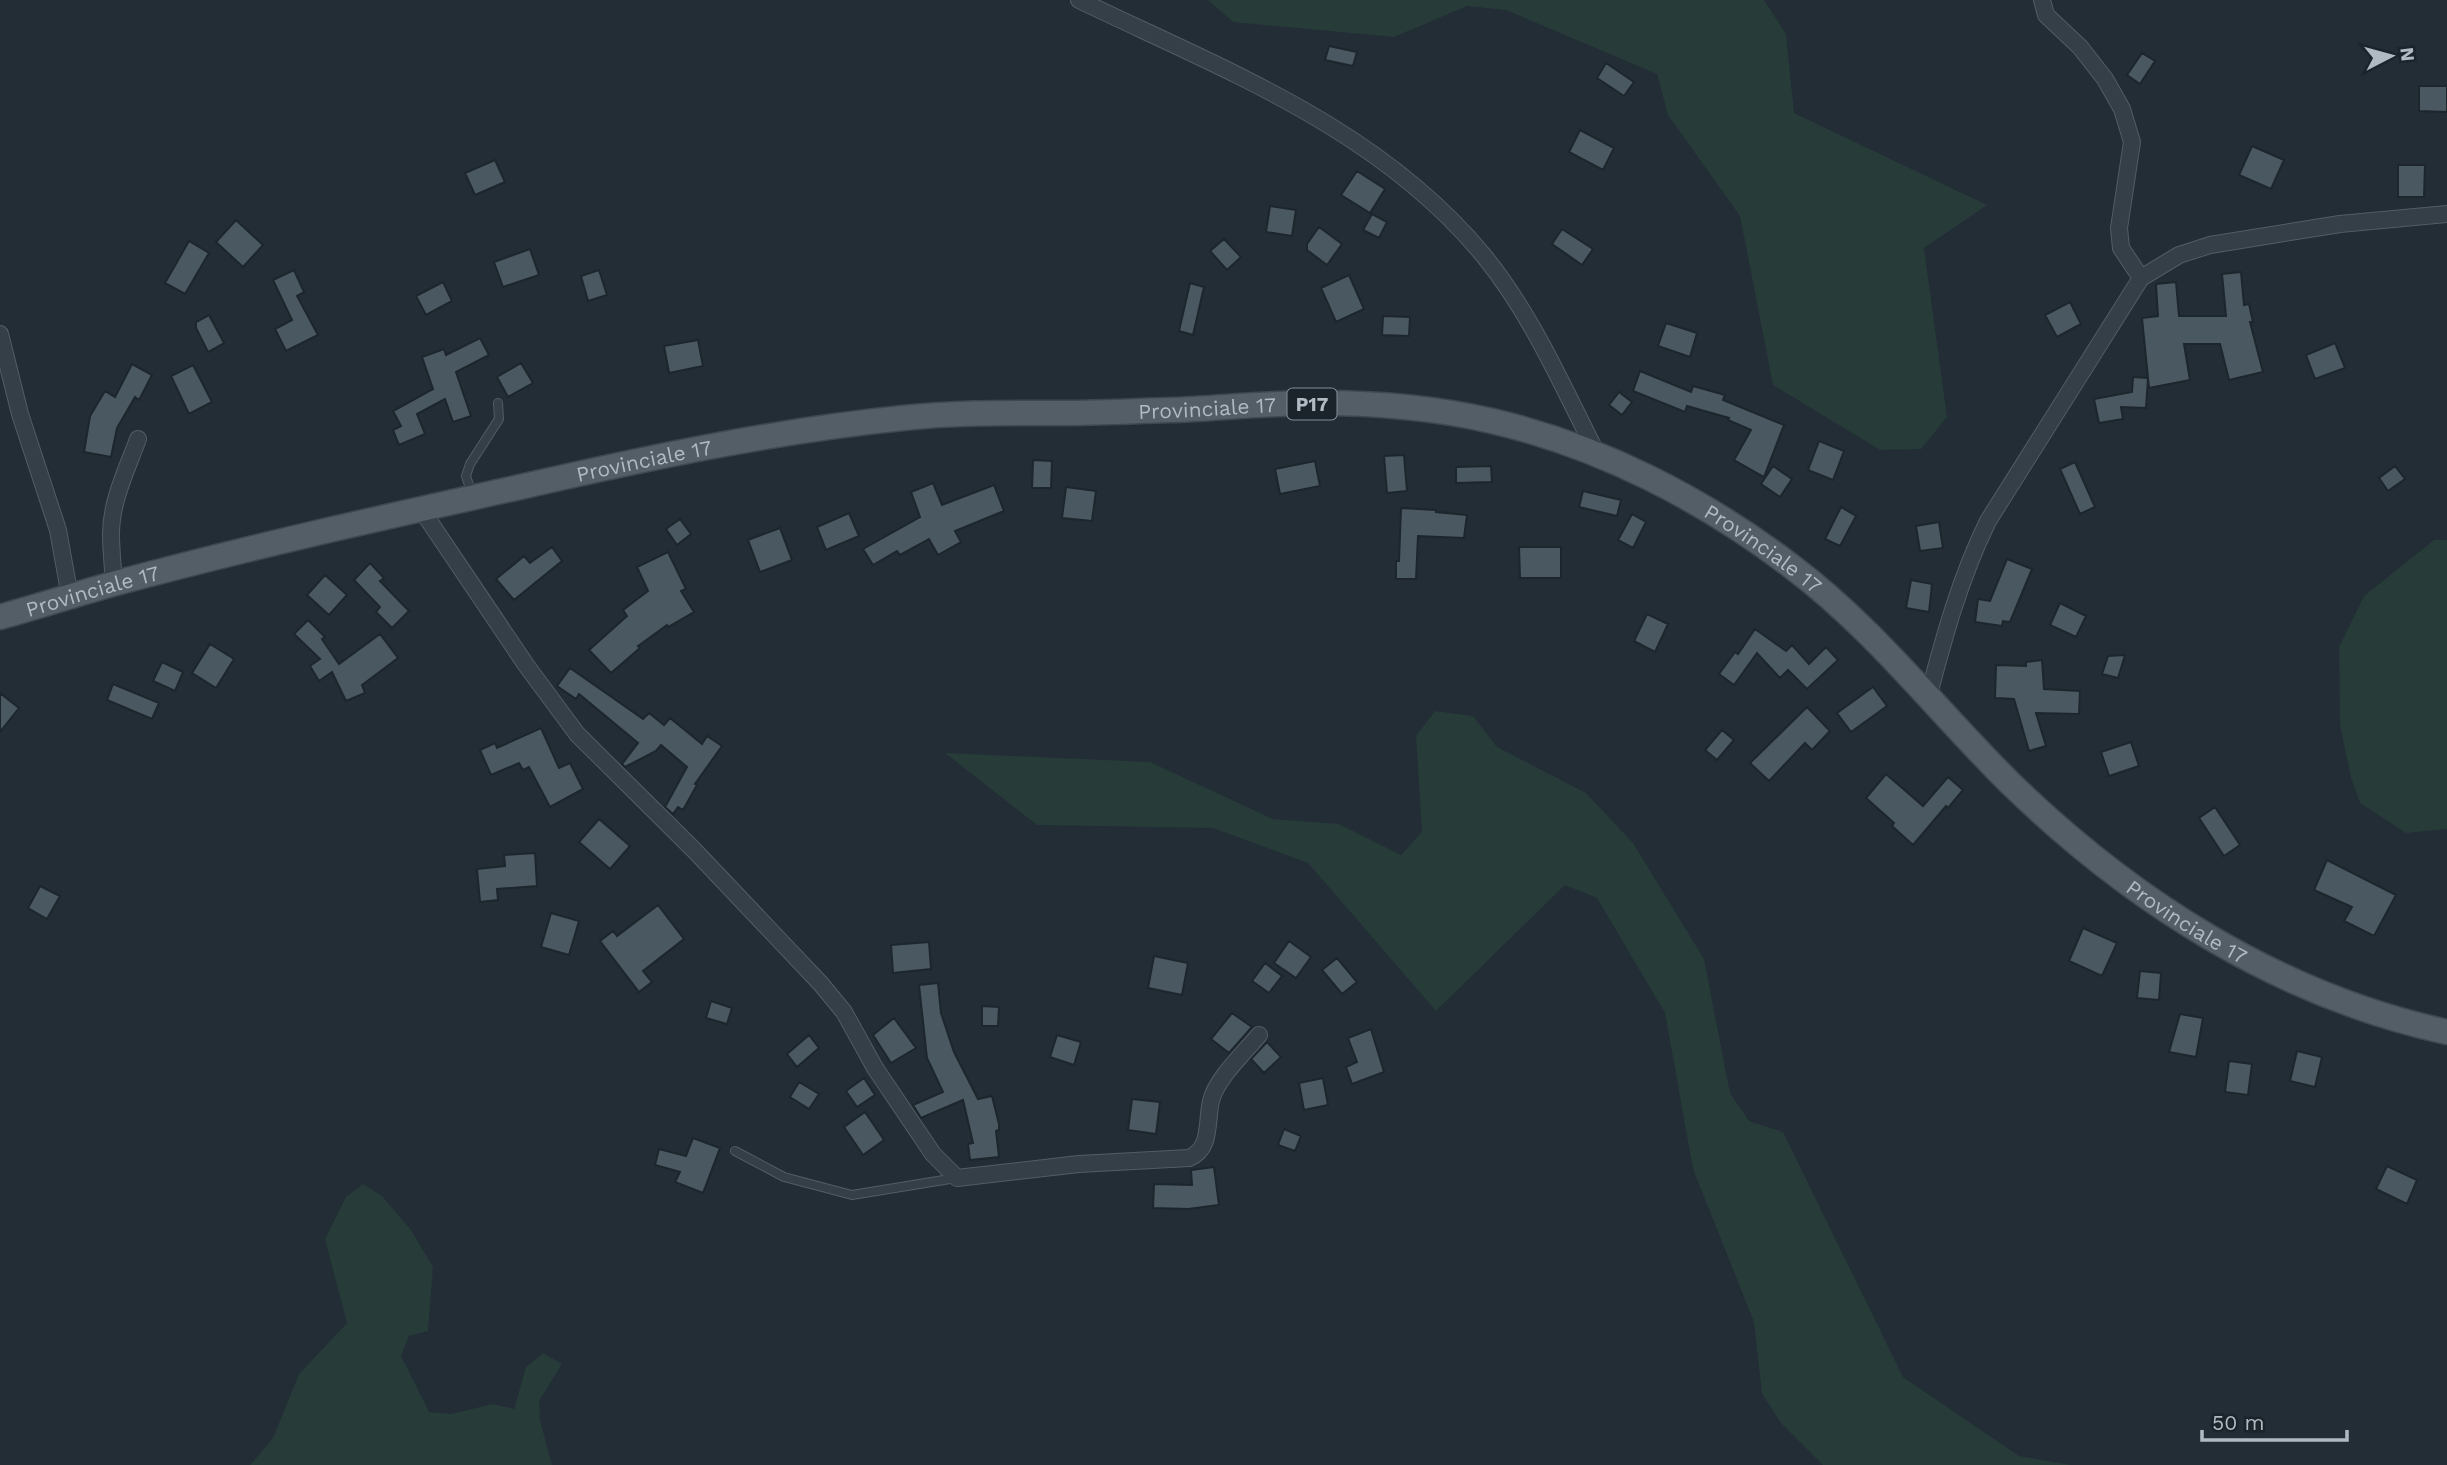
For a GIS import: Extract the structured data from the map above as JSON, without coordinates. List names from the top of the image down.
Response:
{
  "streets": {
    "main road": ["P17", "Provinciale 17"]
  },
  "scale_bar": "50 m",
  "north": "right"
}
